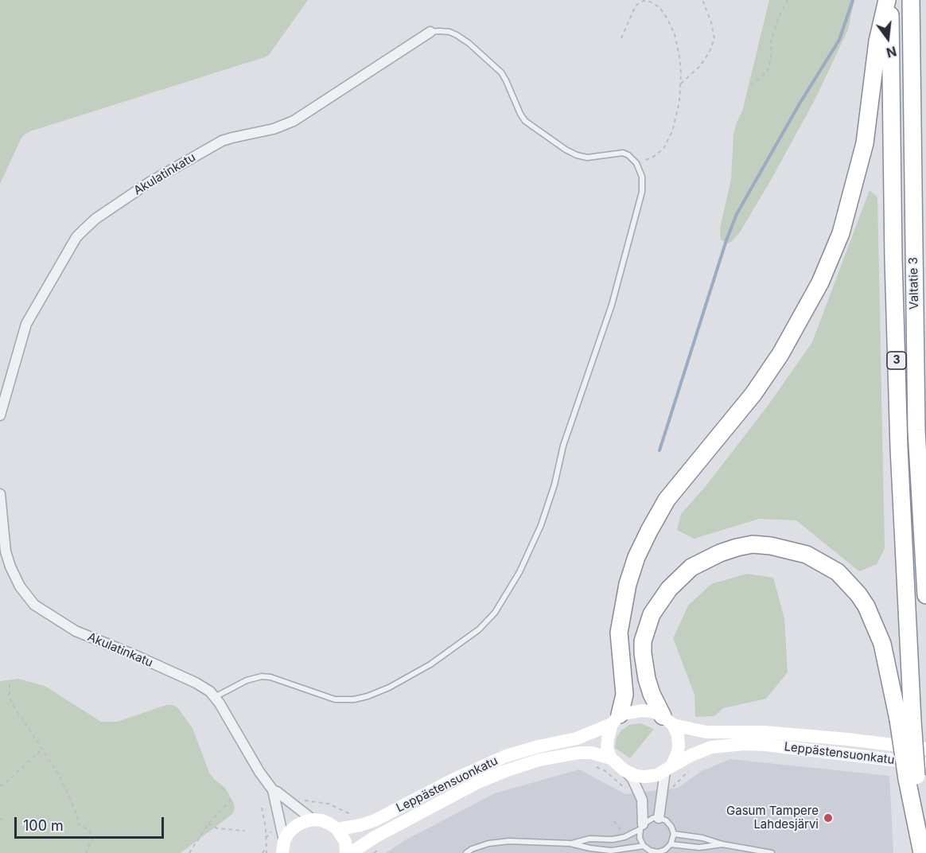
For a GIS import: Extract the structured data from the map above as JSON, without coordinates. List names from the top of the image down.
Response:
{
  "streets": {
    "highway": ["Valtatie 3", "3"],
    "main road": ["Leppästensuonkatu"],
    "street": ["Akulatinkatu"]
  },
  "places": ["Gasum Tampere Lahdesjärvi"],
  "scale_bar": "100 m",
  "north": "bottom"
}
